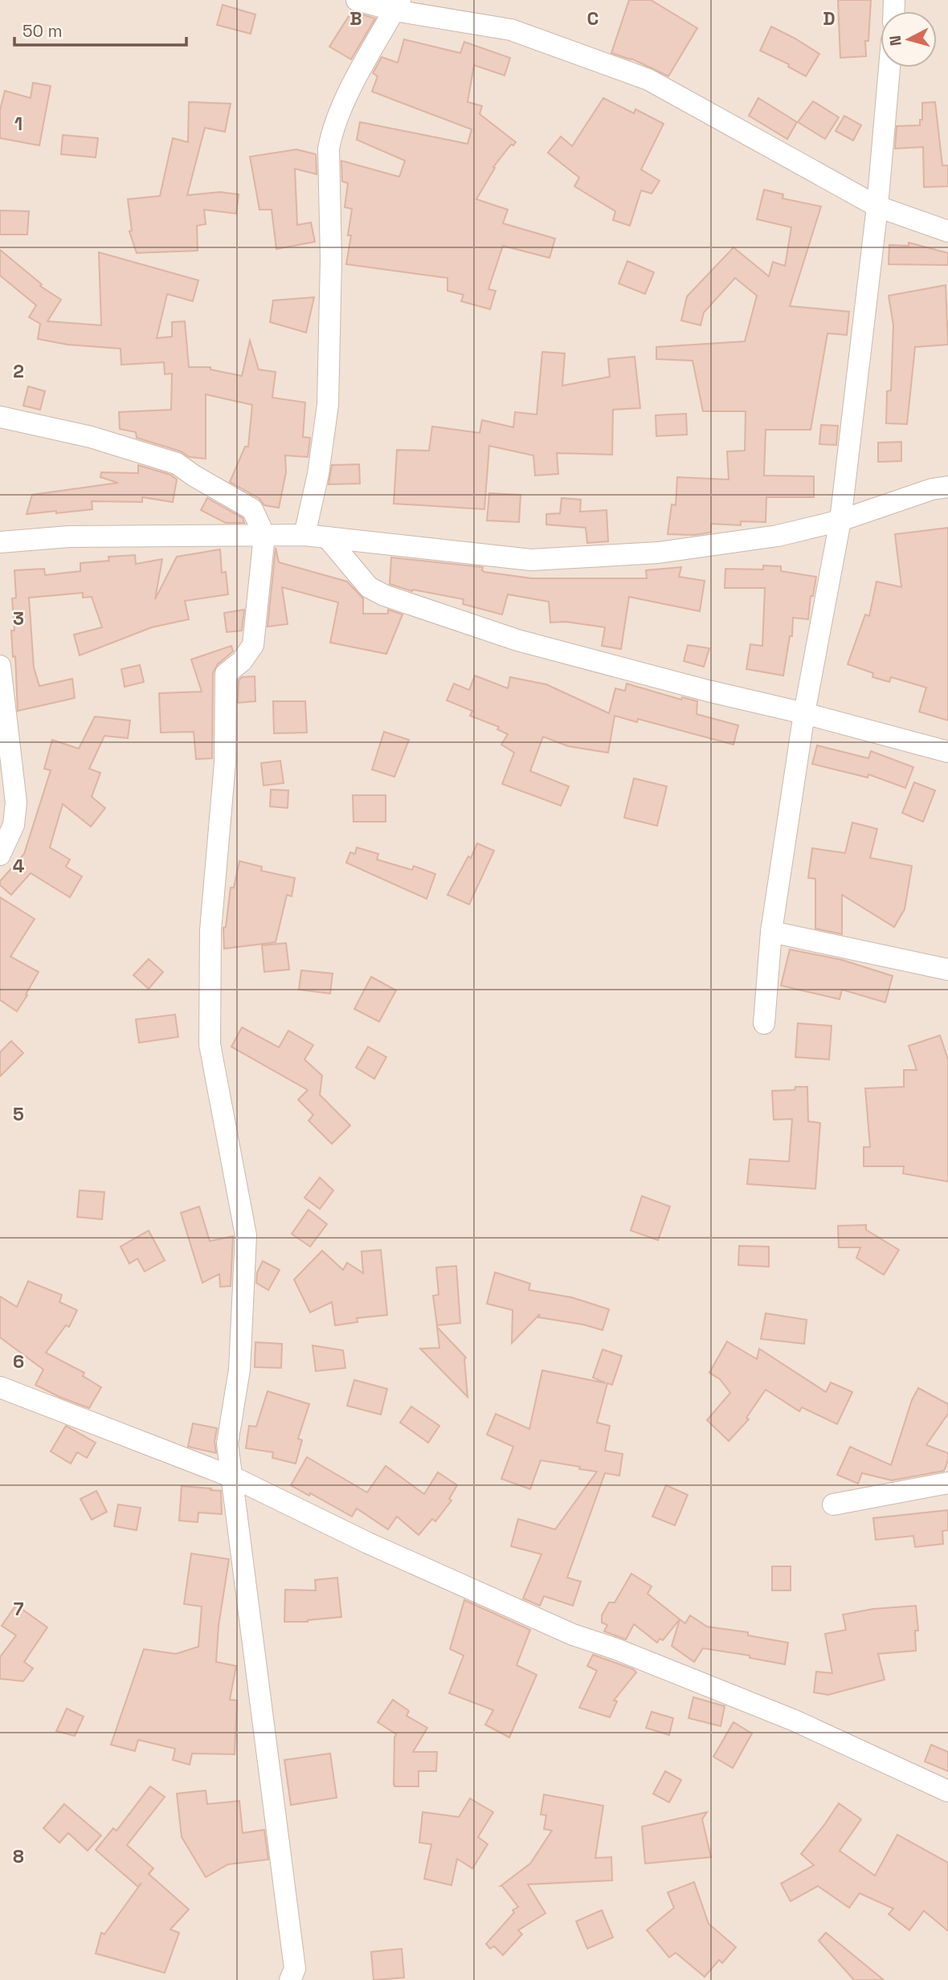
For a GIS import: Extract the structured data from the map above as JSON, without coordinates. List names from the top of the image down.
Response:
{
  "scale_bar": "50 m",
  "north": "left",
  "grid": {
    "columns": ["B", "C", "D"],
    "rows": [
      "1",
      "2",
      "3",
      "4",
      "5",
      "6",
      "7",
      "8"
    ]
  }
}
